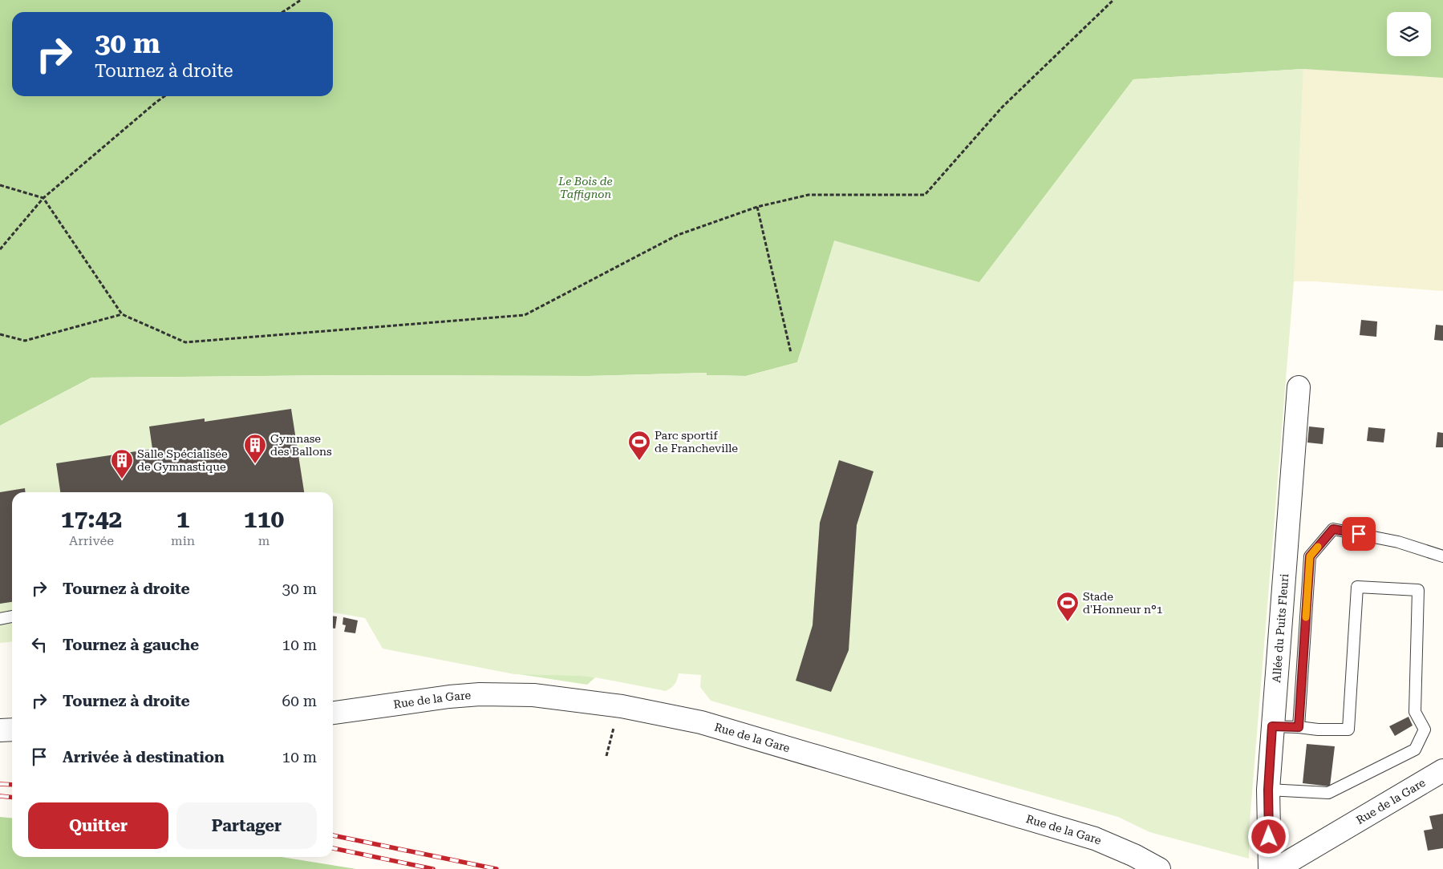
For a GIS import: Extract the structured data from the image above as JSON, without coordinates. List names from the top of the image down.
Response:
{
  "streets": {
    "street": ["Allée du Puits Fleuri", "Rue de la Gare"]
  },
  "parks": ["Le Bois de Taffignon"],
  "places": {
    "sports": ["Parc sportif de Francheville", "Stade d'Honneur n°1"],
    "building": ["Gymnase des Ballons", "Salle Spécialisée de Gymnastique"]
  },
  "page": {
    "turn": ["30 m", "Tournez à droite"],
    "eta": [
      "17:42",
      "Arrivée",
      "1",
      "min",
      "110",
      "m"
    ],
    "list": [
      {
        "name": "Tournez à droite",
        "value": "30 m"
      },
      {
        "name": "Tournez à gauche",
        "value": "10 m"
      },
      {
        "name": "Tournez à droite",
        "value": "60 m"
      },
      {
        "name": "Arrivée à destination",
        "value": "10 m"
      }
    ],
    "buttons": ["Quitter", "Partager"]
  }
}
